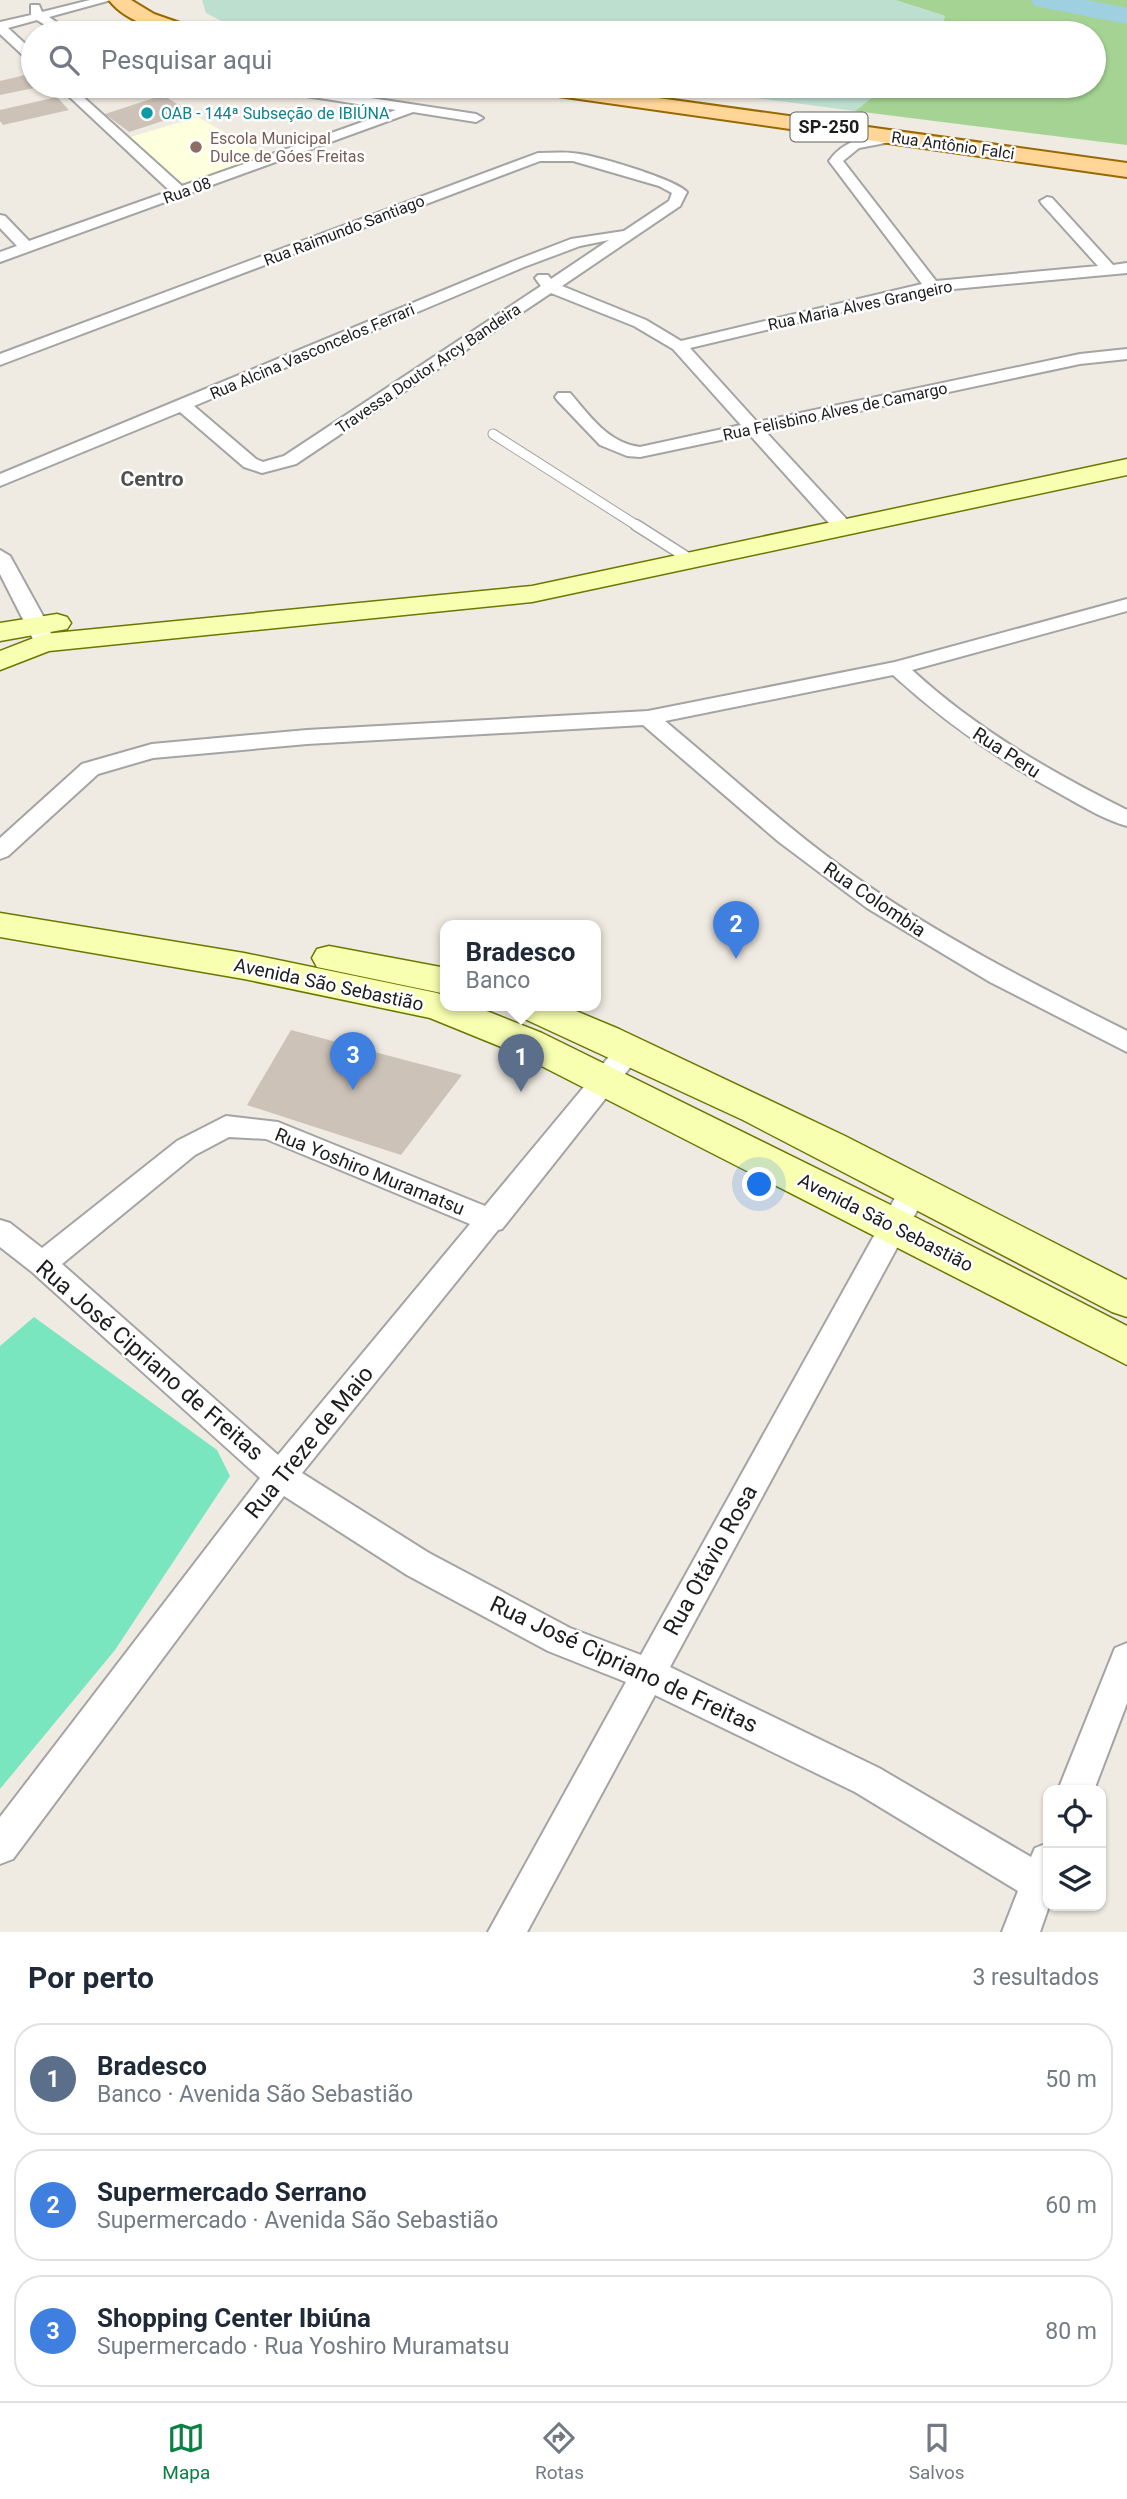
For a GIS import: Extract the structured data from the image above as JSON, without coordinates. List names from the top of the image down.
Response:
{
  "streets": {
    "main road": ["SP-250", "Rua Antônio Falci", "Avenida São Sebastião"],
    "street": [
      "Rua 08",
      "Rua Raimundo Santiago",
      "Rua Maria Alves Grangeiro",
      "Rua Alcina Vasconcelos Ferrari",
      "Travessa Doutor Arcy Bandeira",
      "Rua Felisbino Alves de Camargo",
      "Rua Peru",
      "Rua Colombia",
      "Rua Yoshiro Muramatsu",
      "Rua José Cipriano de Freitas",
      "Rua Treze de Maio",
      "Rua Otávio Rosa"
    ]
  },
  "crossings": [
    ["Rua Raimundo Santiago", "Travessa Doutor Arcy Bandeira"],
    ["Rua Alcina Vasconcelos Ferrari", "Travessa Doutor Arcy Bandeira"],
    ["Avenida São Sebastião", "Rua Treze de Maio"],
    ["Avenida São Sebastião", "Rua Otávio Rosa"],
    ["Rua Yoshiro Muramatsu", "Rua José Cipriano de Freitas"],
    ["Rua Yoshiro Muramatsu", "Rua Treze de Maio"],
    ["Rua José Cipriano de Freitas", "Rua Treze de Maio"],
    ["Rua José Cipriano de Freitas", "Rua Otávio Rosa"]
  ],
  "districts": ["Centro"],
  "places": ["OAB - 144ª Subseção de IBIÚNA", "Escola Municipal Dulce de Góes Freitas"],
  "page": {
    "search": "Pesquisar aqui",
    "pins": ["2", "3", "1"],
    "popup": ["Bradesco", "Banco"],
    "heading": ["Por perto", "3 resultados"],
    "list": [
      {
        "mark": "1",
        "name": "Bradesco",
        "note": "Banco · Avenida São Sebastião",
        "value": "50 m"
      },
      {
        "mark": "2",
        "name": "Supermercado Serrano",
        "note": "Supermercado · Avenida São Sebastião",
        "value": "60 m"
      },
      {
        "mark": "3",
        "name": "Shopping Center Ibiúna",
        "note": "Supermercado · Rua Yoshiro Muramatsu",
        "value": "80 m"
      }
    ],
    "nav": ["Mapa", "Rotas", "Salvos"]
  }
}
